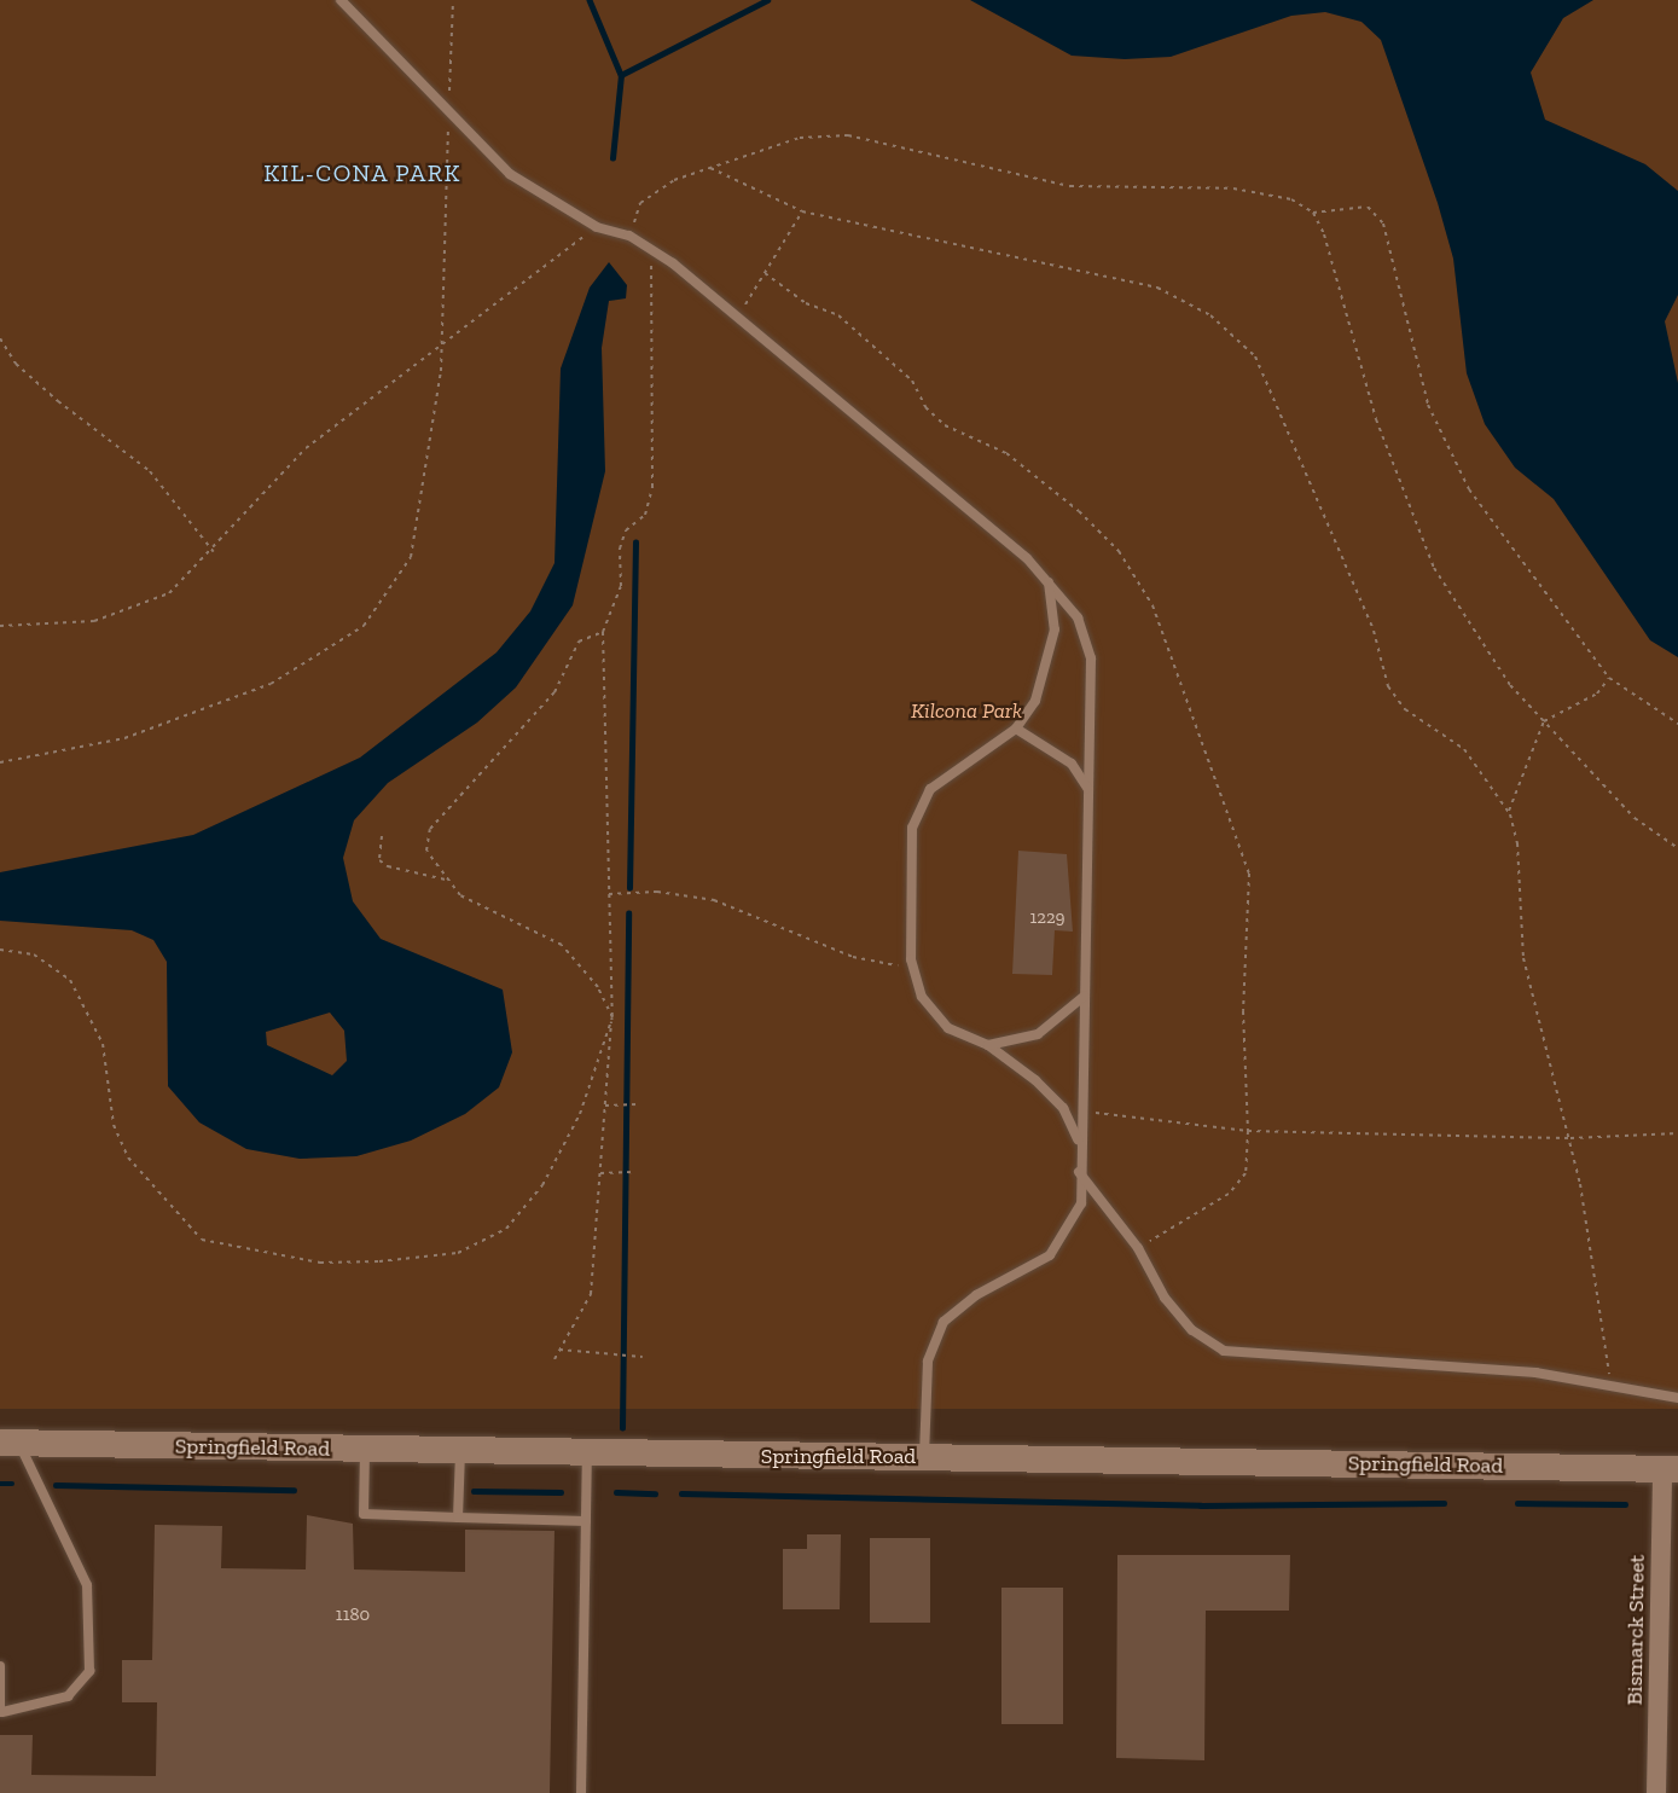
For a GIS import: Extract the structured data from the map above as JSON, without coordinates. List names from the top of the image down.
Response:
{
  "streets": {
    "street": ["Springfield Road", "Bismarck Street"]
  },
  "crossings": [
    ["Springfield Road", "Bismarck Street"]
  ],
  "districts": ["KIL-CONA PARK"],
  "parks": ["Kilcona Park"],
  "house_numbers": ["1229", "1180"]
}
